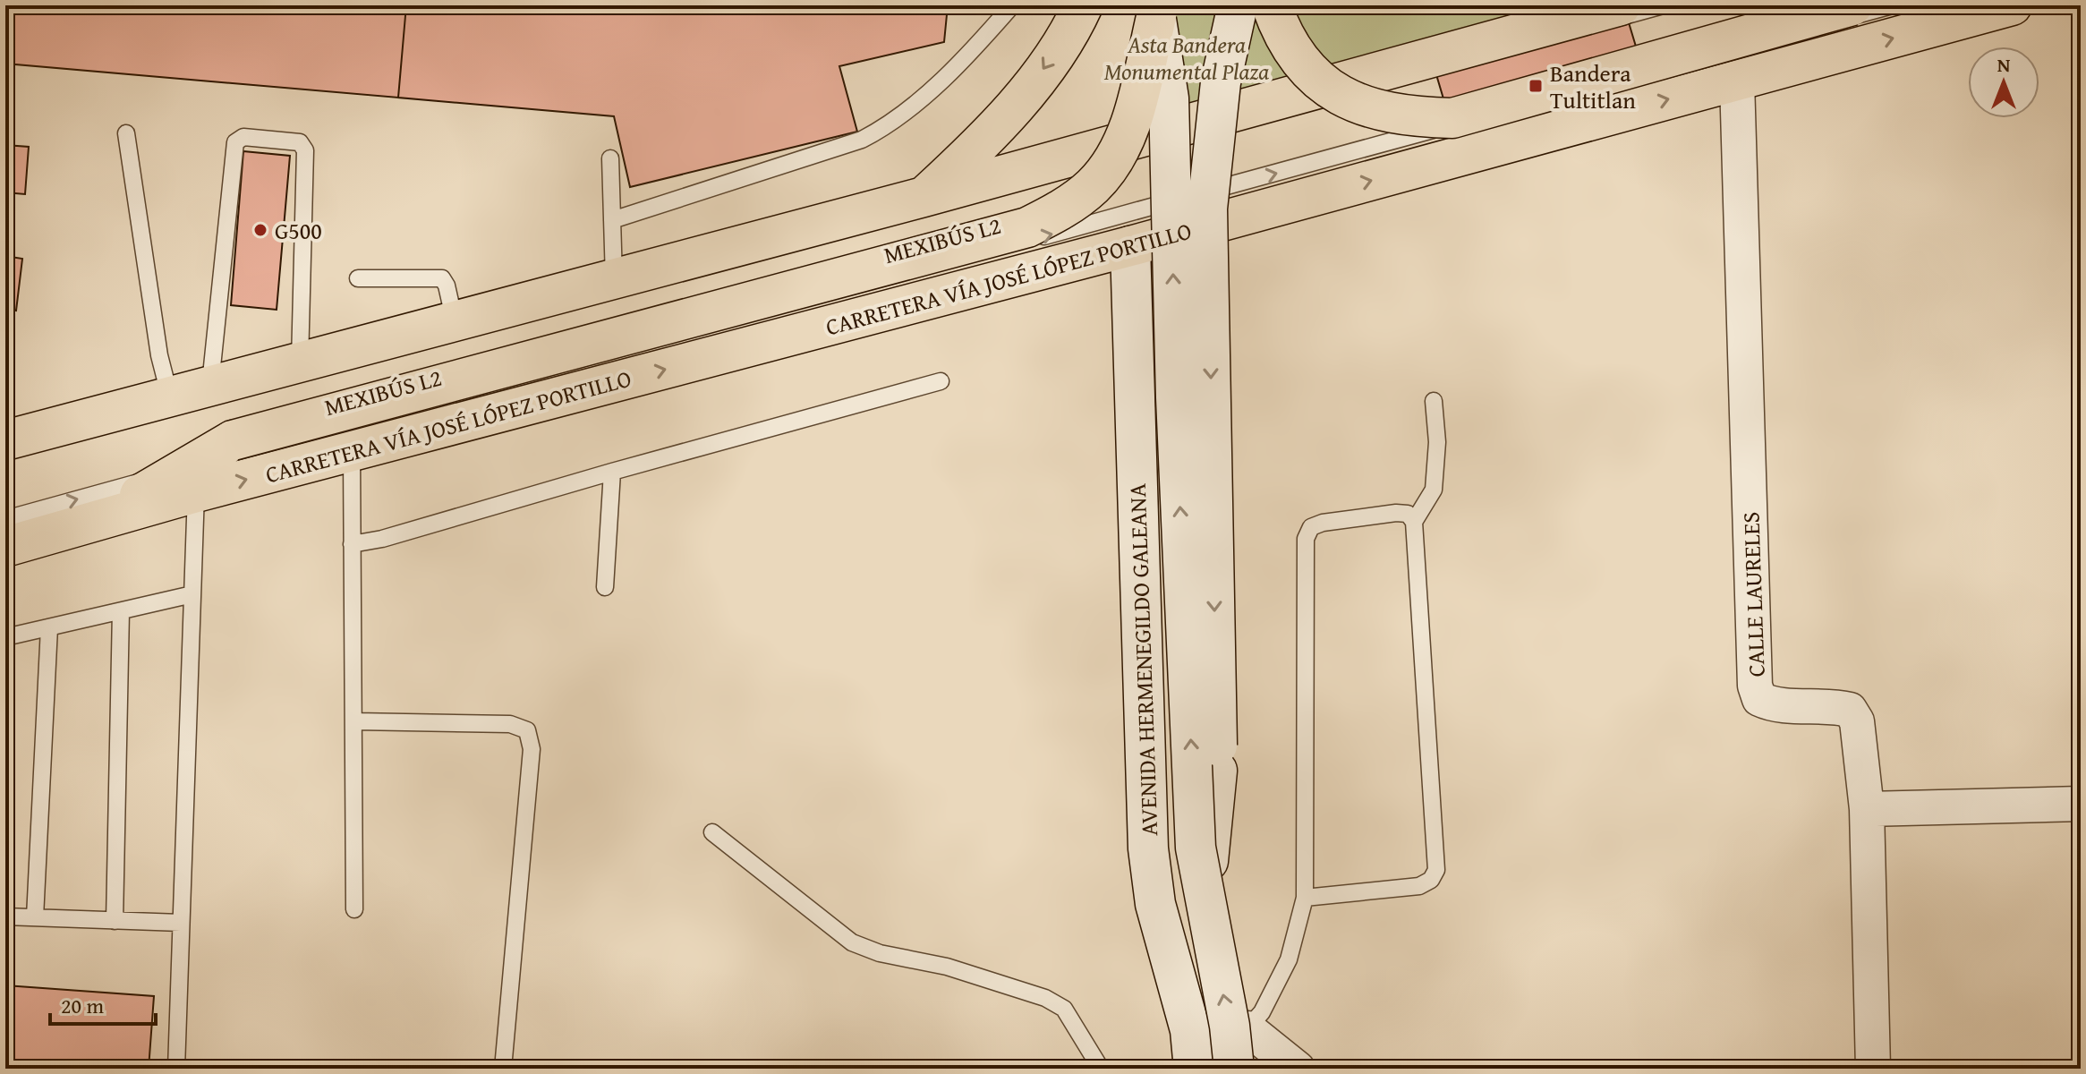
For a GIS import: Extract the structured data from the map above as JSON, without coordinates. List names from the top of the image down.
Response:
{
  "streets": {
    "main road": ["CARRETERA VÍA JOSÉ LÓPEZ PORTILLO"],
    "street": ["CALLE LAURELES", "AVENIDA HERMENEGILDO GALEANA"],
    "lane": ["MEXIBÚS L2"]
  },
  "crossings": [
    ["MEXIBÚS L2", "CARRETERA VÍA JOSÉ LÓPEZ PORTILLO"],
    ["CARRETERA VÍA JOSÉ LÓPEZ PORTILLO", "CALLE LAURELES"],
    ["CARRETERA VÍA JOSÉ LÓPEZ PORTILLO", "AVENIDA HERMENEGILDO GALEANA"]
  ],
  "parks": ["Asta Bandera Monumental Plaza"],
  "places": {
    "transit": ["Bandera Tultitlan"],
    "other": ["G500"]
  },
  "scale_bar": "20 m",
  "north": "top"
}
